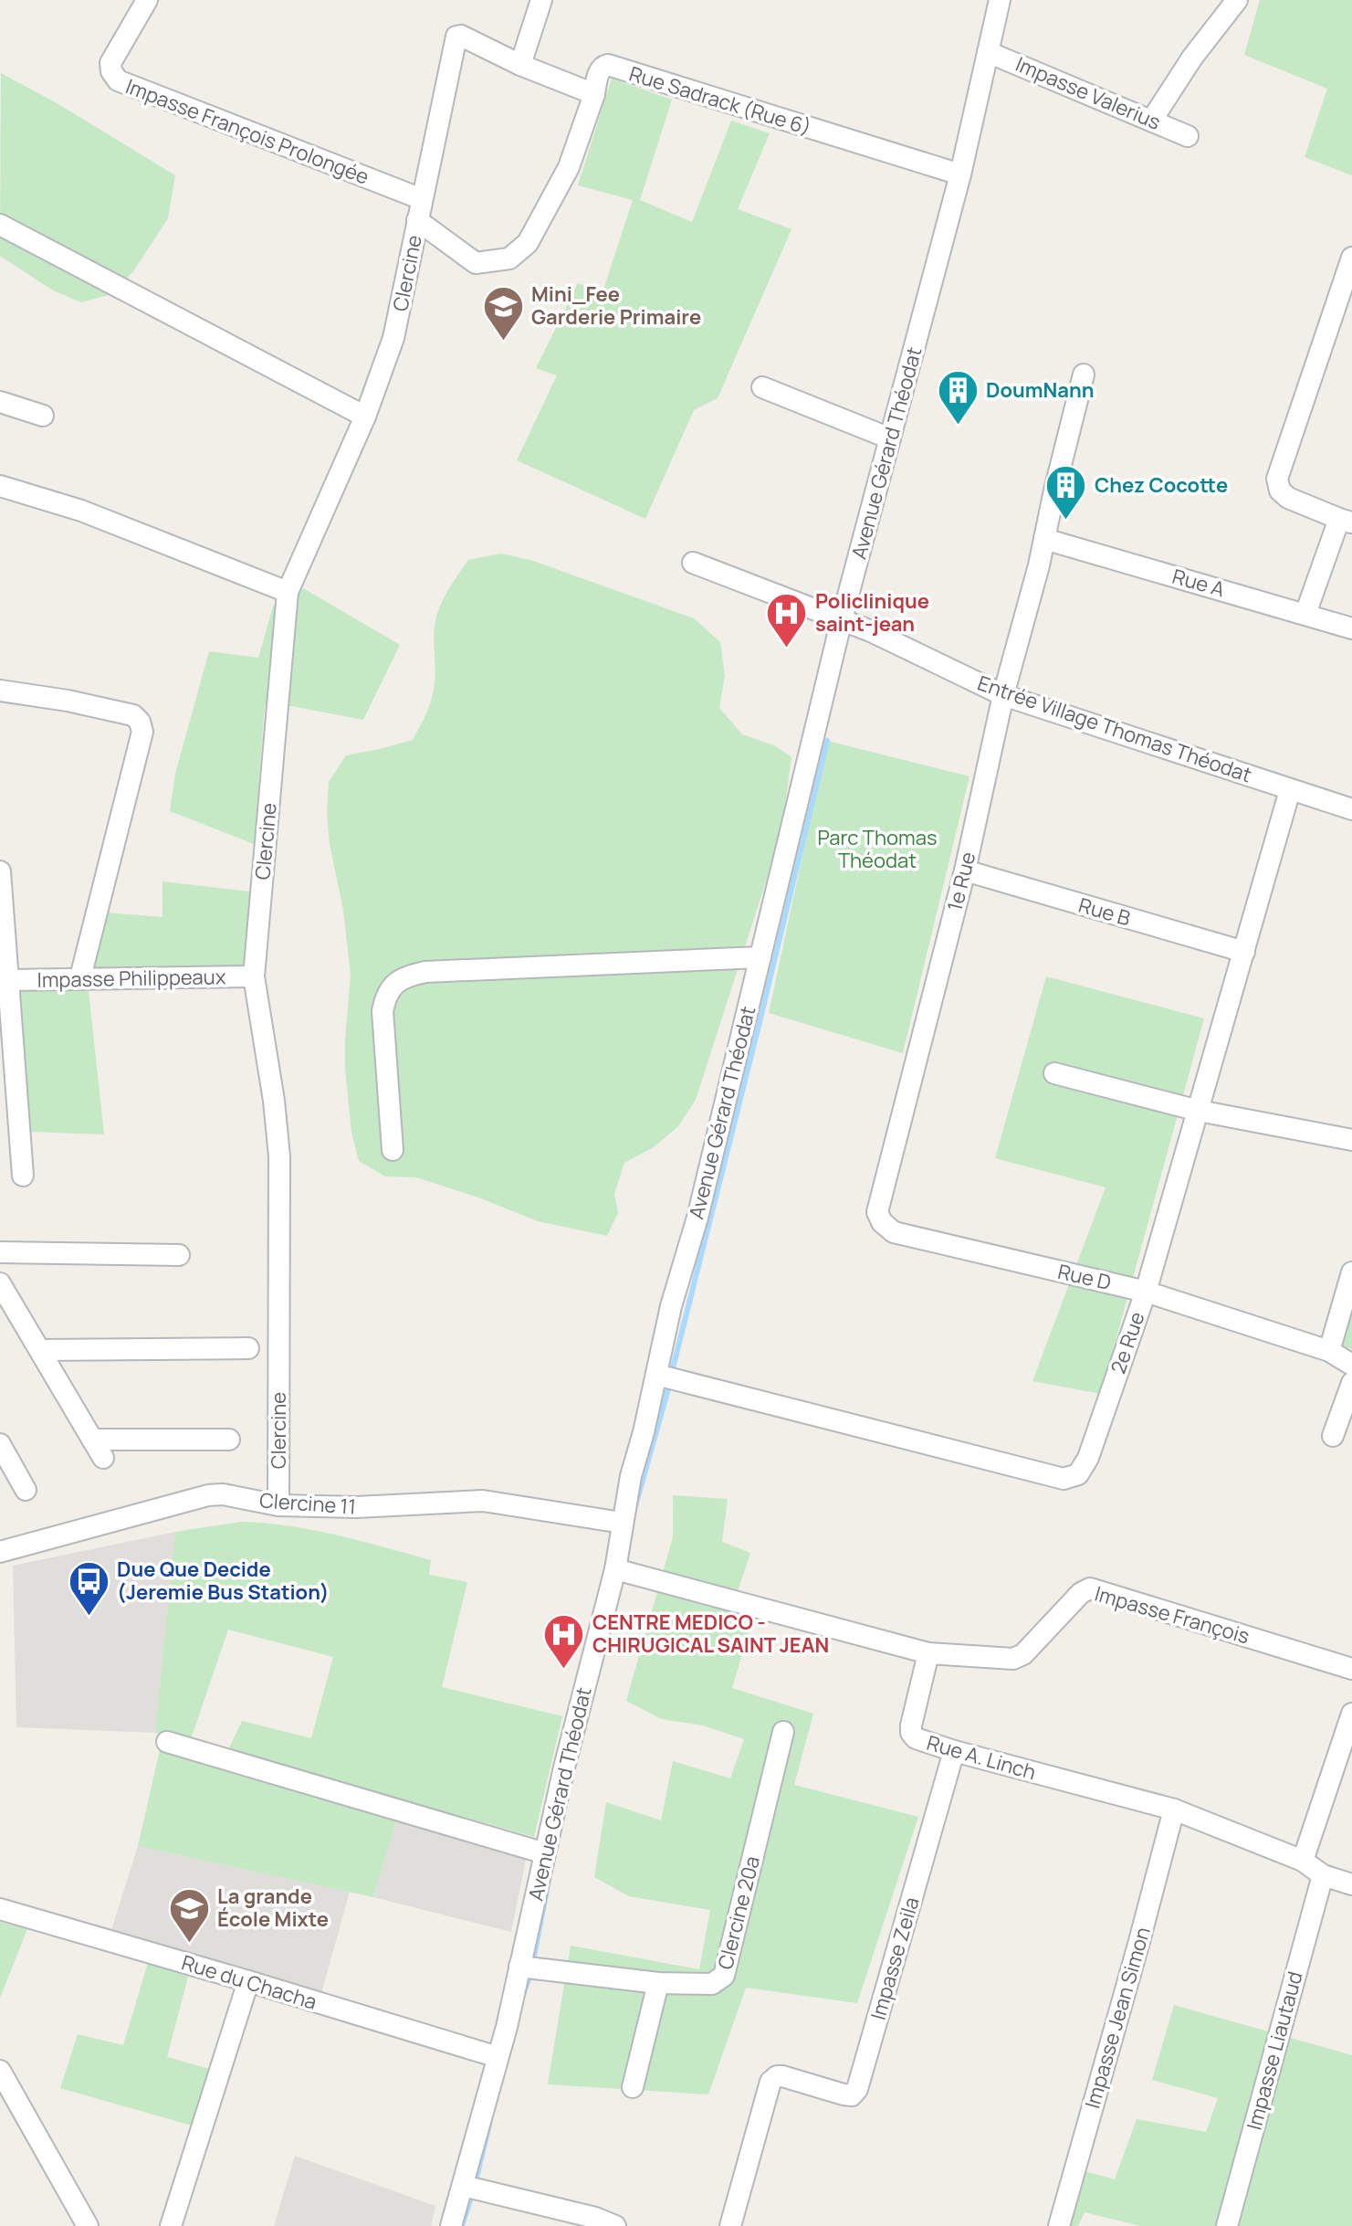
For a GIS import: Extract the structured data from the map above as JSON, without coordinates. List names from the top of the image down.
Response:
{
  "streets": {
    "street": [
      "Impasse Valerius",
      "Rue Sadrack (Rue 6)",
      "Impasse François Prolongée",
      "Clercine",
      "Avenue Gérard Théodat",
      "Rue A",
      "Entrée Village Thomas Théodat",
      "1e Rue",
      "Rue B",
      "Impasse Philippeaux",
      "Rue D",
      "2e Rue",
      "Clercine 11",
      "Impasse François",
      "Rue A. Linch",
      "Clercine 20a",
      "Impasse Zeila",
      "Rue du Chacha",
      "Impasse Jean Simon",
      "Impasse Liautaud"
    ]
  },
  "crossings": [
    ["Impasse Valerius", "Avenue Gérard Théodat"],
    ["Rue Sadrack (Rue 6)", "Avenue Gérard Théodat"],
    ["Impasse François Prolongée", "Clercine"],
    ["Clercine", "Impasse Philippeaux"],
    ["Clercine", "Clercine 11"],
    ["Avenue Gérard Théodat", "Entrée Village Thomas Théodat"],
    ["Avenue Gérard Théodat", "2e Rue"],
    ["Avenue Gérard Théodat", "Clercine 11"],
    ["Avenue Gérard Théodat", "Clercine 20a"],
    ["Avenue Gérard Théodat", "Rue du Chacha"],
    ["Rue A", "1e Rue"],
    ["Entrée Village Thomas Théodat", "1e Rue"],
    ["Entrée Village Thomas Théodat", "2e Rue"],
    ["1e Rue", "Rue B"],
    ["1e Rue", "Rue D"],
    ["Rue B", "2e Rue"],
    ["Rue D", "2e Rue"],
    ["Impasse François", "Rue A. Linch"],
    ["Rue A. Linch", "Impasse Zeila"],
    ["Rue A. Linch", "Impasse Jean Simon"],
    ["Rue A. Linch", "Impasse Liautaud"]
  ],
  "parks": ["Parc Thomas Théodat"],
  "places": {
    "school or university": ["Mini_Fee Garderie Primaire", "La grande École Mixte"],
    "building": ["DoumNann", "Chez Cocotte"],
    "hospital": ["Policlinique saint-jean", "CENTRE MEDICO - CHIRUGICAL SAINT JEAN"],
    "bus stop": ["Due Que Decide (Jeremie Bus Station)"]
  }
}
